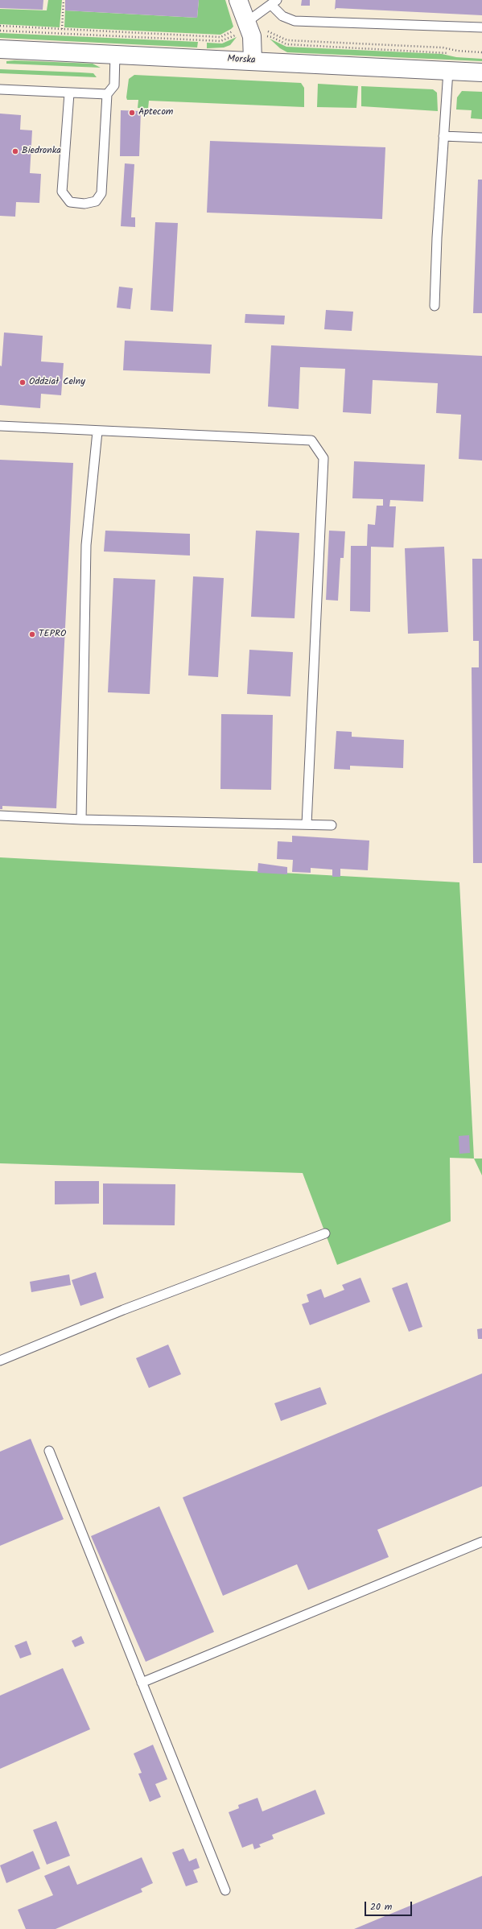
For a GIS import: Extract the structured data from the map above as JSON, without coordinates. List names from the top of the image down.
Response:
{
  "streets": {
    "street": ["Morska"]
  },
  "places": [
    "Aptecom",
    "Biedronka",
    "Oddział Celny",
    "TEPRO"
  ],
  "scale_bar": "20 m"
}
